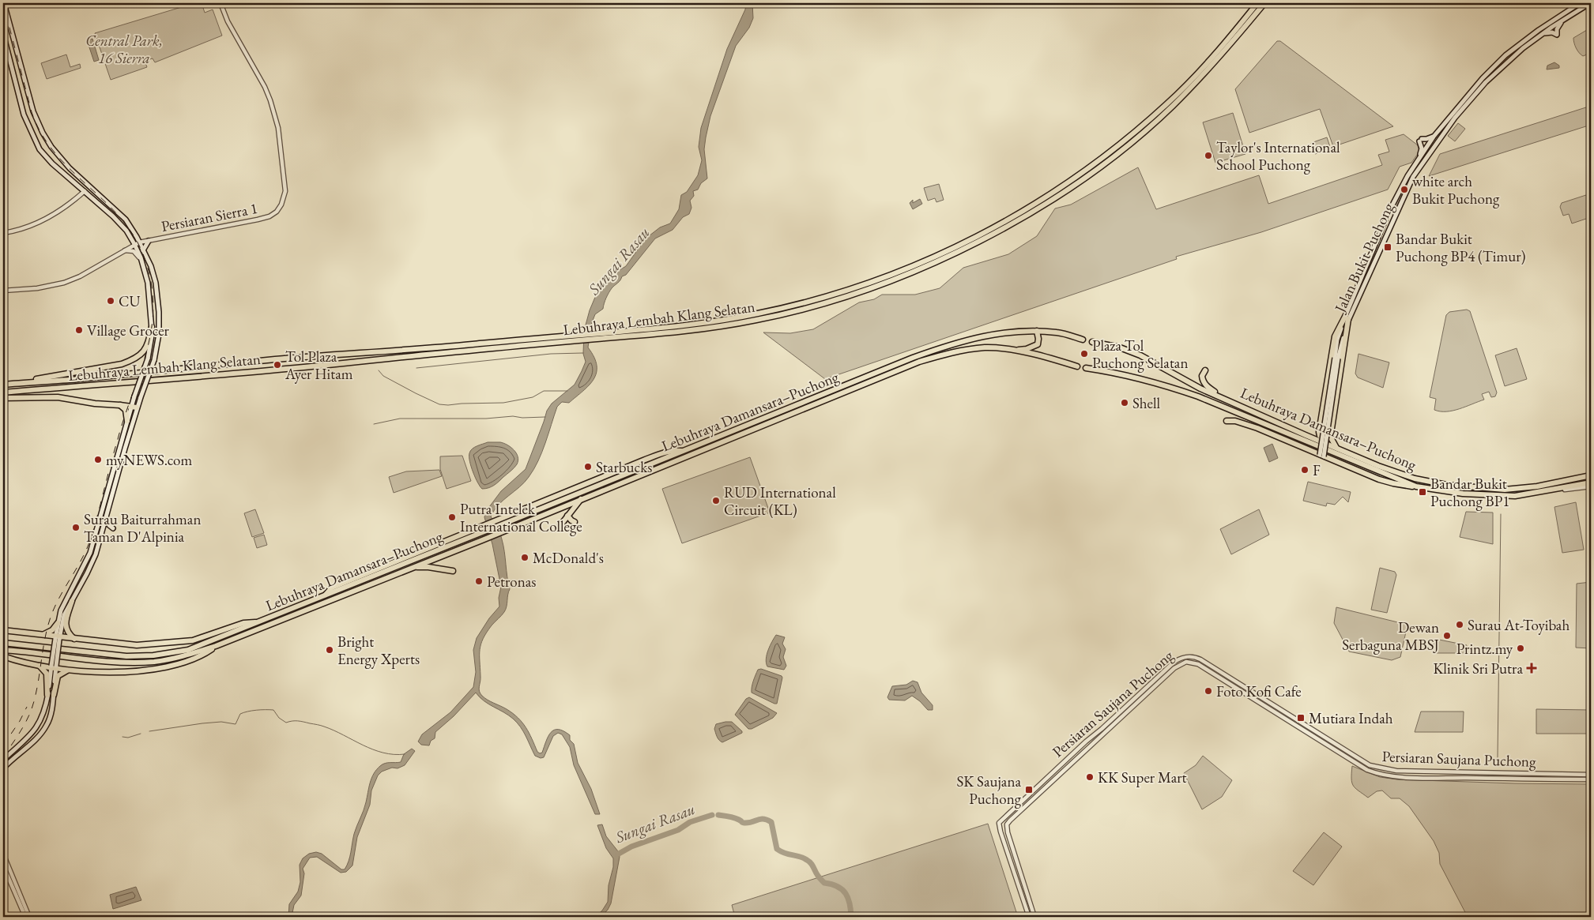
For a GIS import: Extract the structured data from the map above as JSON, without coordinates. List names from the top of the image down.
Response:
{
  "streets": {
    "highway": ["Lebuhraya Lembah Klang Selatan", "Lebuhraya Damansara–Puchong"],
    "main road": ["Jalan Bukit Puchong"],
    "street": ["Persiaran Sierra 1", "Persiaran Saujana Puchong"]
  },
  "water": ["Sungai Rasau"],
  "parks": ["Central Park, 16 Sierra"],
  "places": {
    "other": [
      "Taylor's International School Puchong",
      "white arch Bukit Puchong",
      "CU",
      "Village Grocer",
      "Plaza Tol Puchong Selatan",
      "Tol Plaza Ayer Hitam",
      "Shell",
      "myNEWS.com",
      "Starbucks",
      "F",
      "RUD International Circuit (KL)",
      "Putra Intelek International College",
      "Surau Baiturrahman Taman D'Alpinia",
      "McDonald's",
      "Petronas",
      "Surau At-Toyibah",
      "Dewan Serbaguna MBSJ",
      "Printz.my",
      "Bright Energy Xperts",
      "Foto Kofi Cafe",
      "KK Super Mart"
    ],
    "transit": [
      "Bandar Bukit Puchong BP4 (Timur)",
      "Bandar Bukit Puchong BP1",
      "Mutiara Indah",
      "SK Saujana Puchong"
    ],
    "health": ["Klinik Sri Putra"]
  }
}
